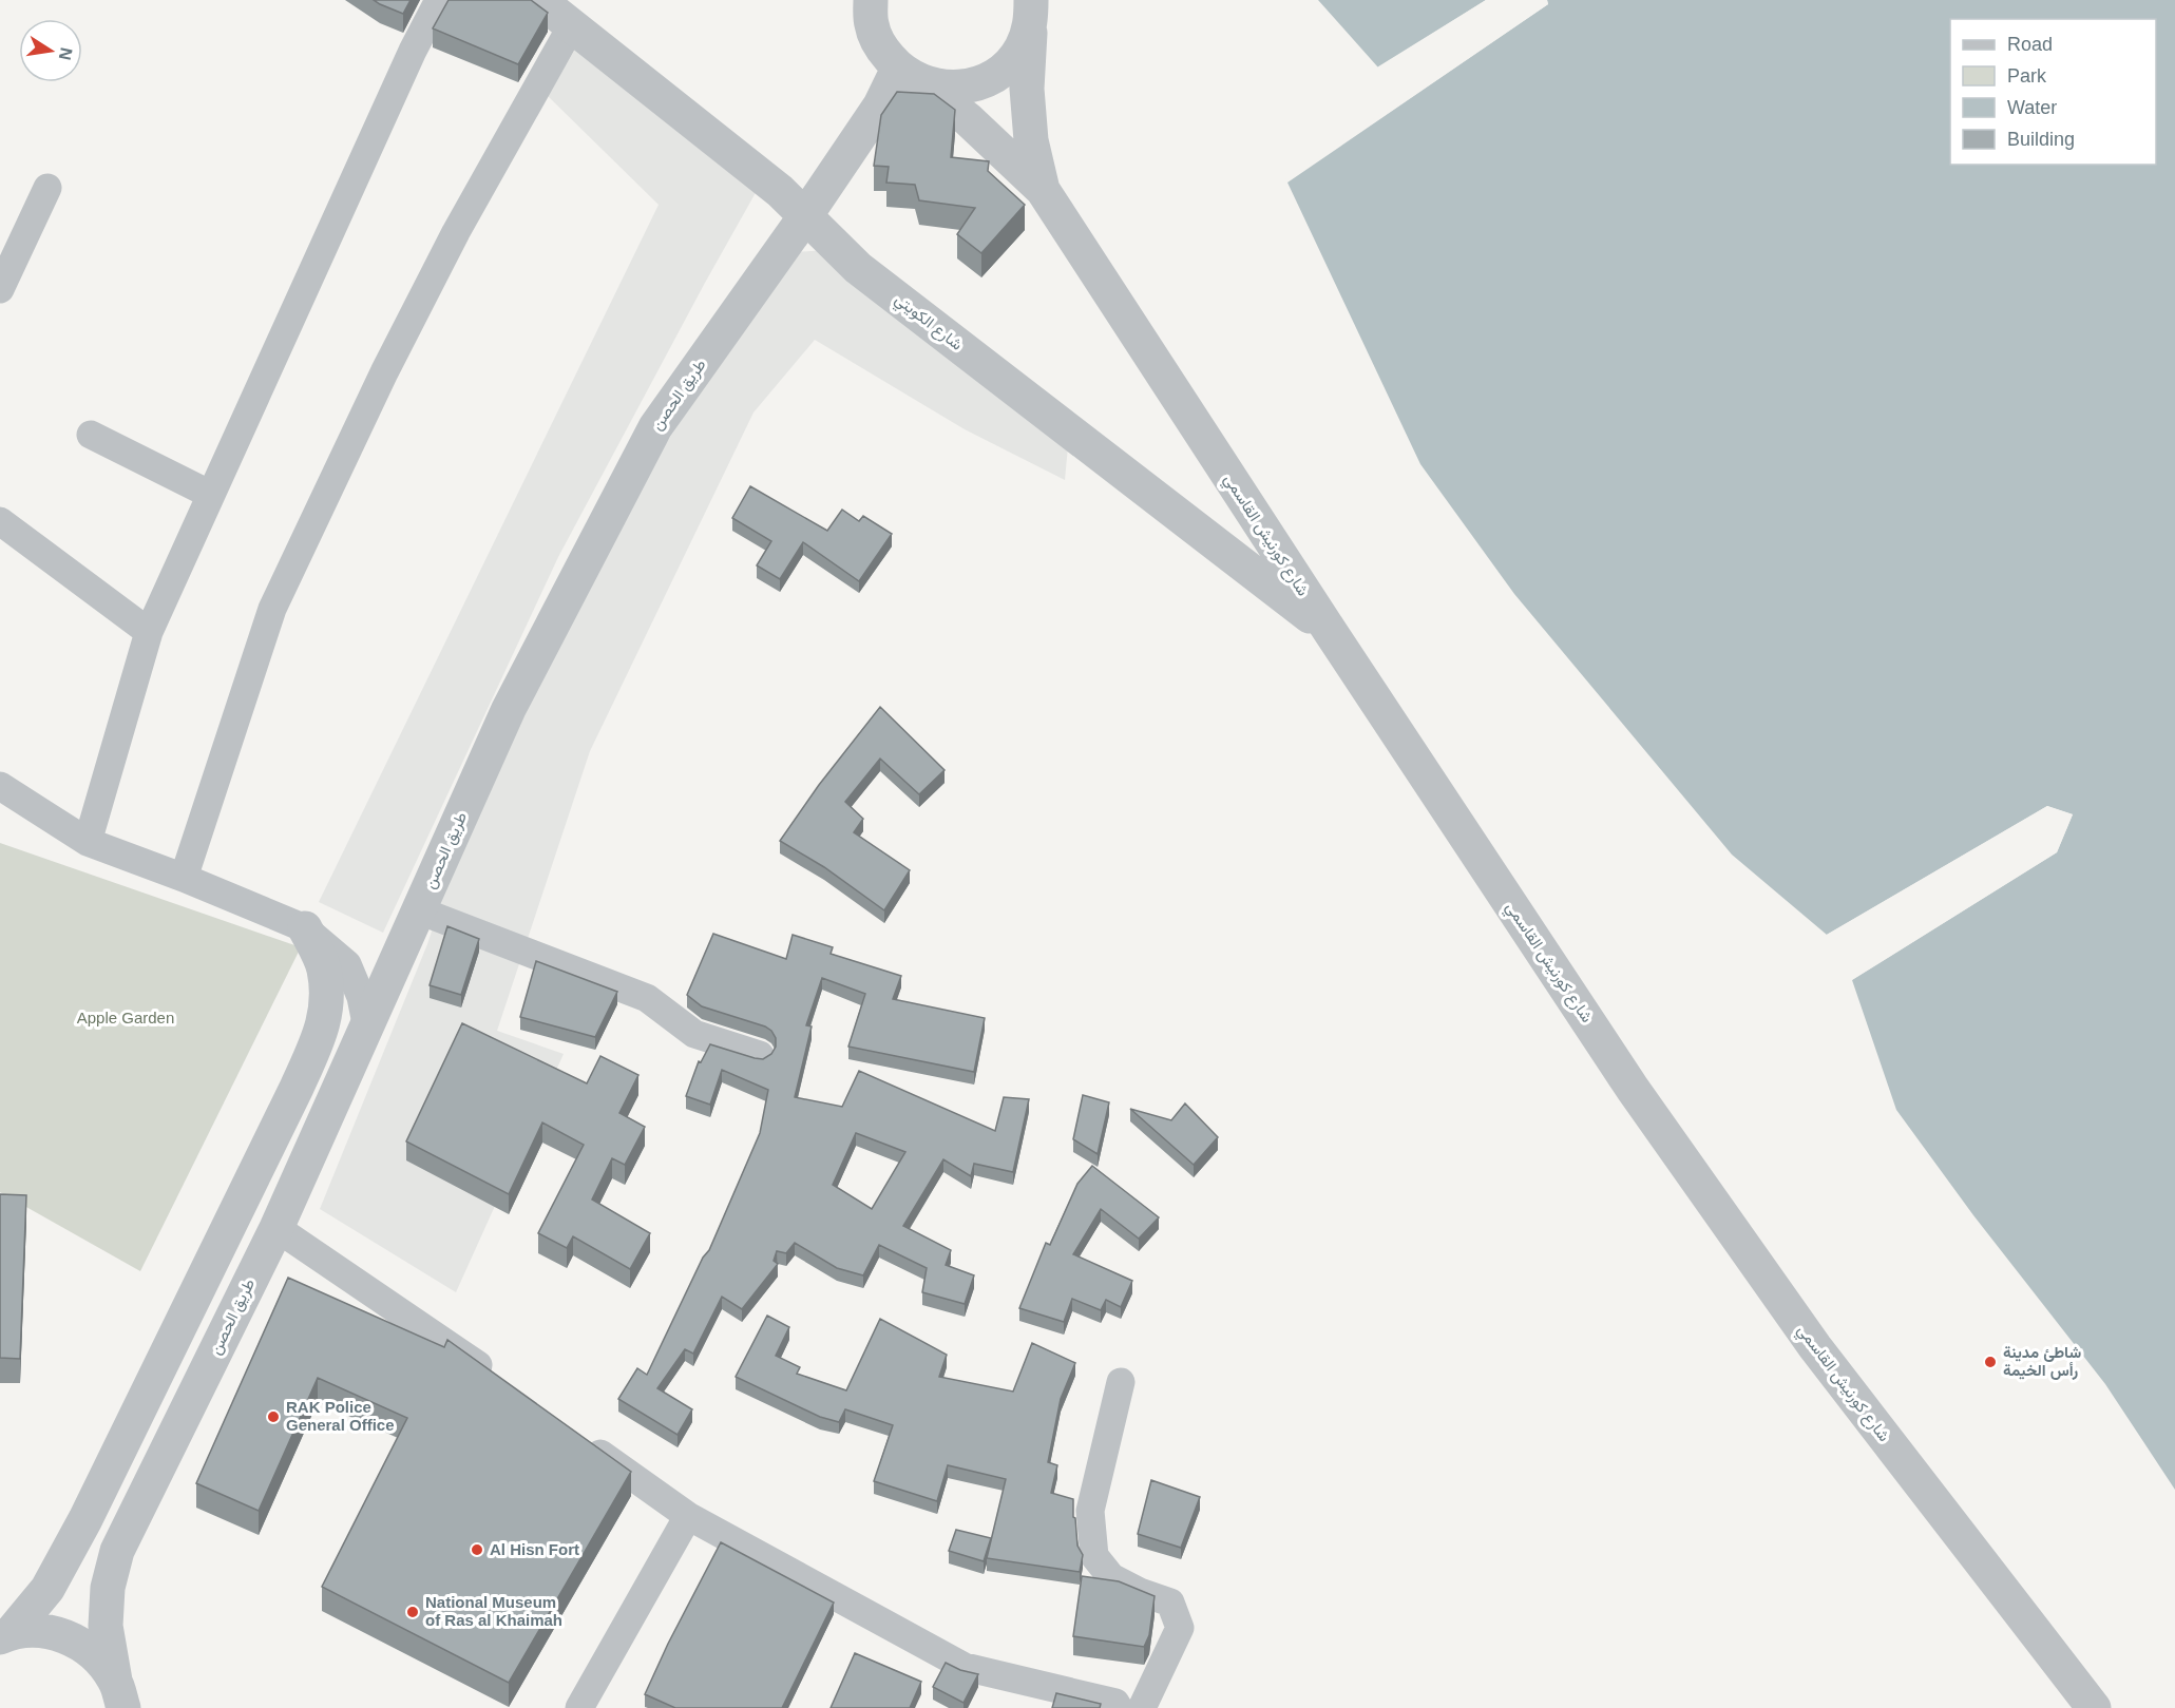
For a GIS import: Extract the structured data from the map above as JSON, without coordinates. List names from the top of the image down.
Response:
{
  "streets": {
    "street": ["شارع الكويتي", "طريق الحصن", "شارع كورنيش القاسمي"]
  },
  "crossings": [
    ["شارع الكويتي", "طريق الحصن"],
    ["شارع الكويتي", "شارع كورنيش القاسمي"],
    ["طريق الحصن", "شارع كورنيش القاسمي"]
  ],
  "parks": ["Apple Garden"],
  "places": [
    "شاطئ مدينة رأس الخيمة",
    "RAK Police General Office",
    "Al Hisn Fort",
    "National Museum of Ras al Khaimah"
  ],
  "legend": [
    "Road",
    "Park",
    "Water",
    "Building"
  ],
  "north": "right"
}
